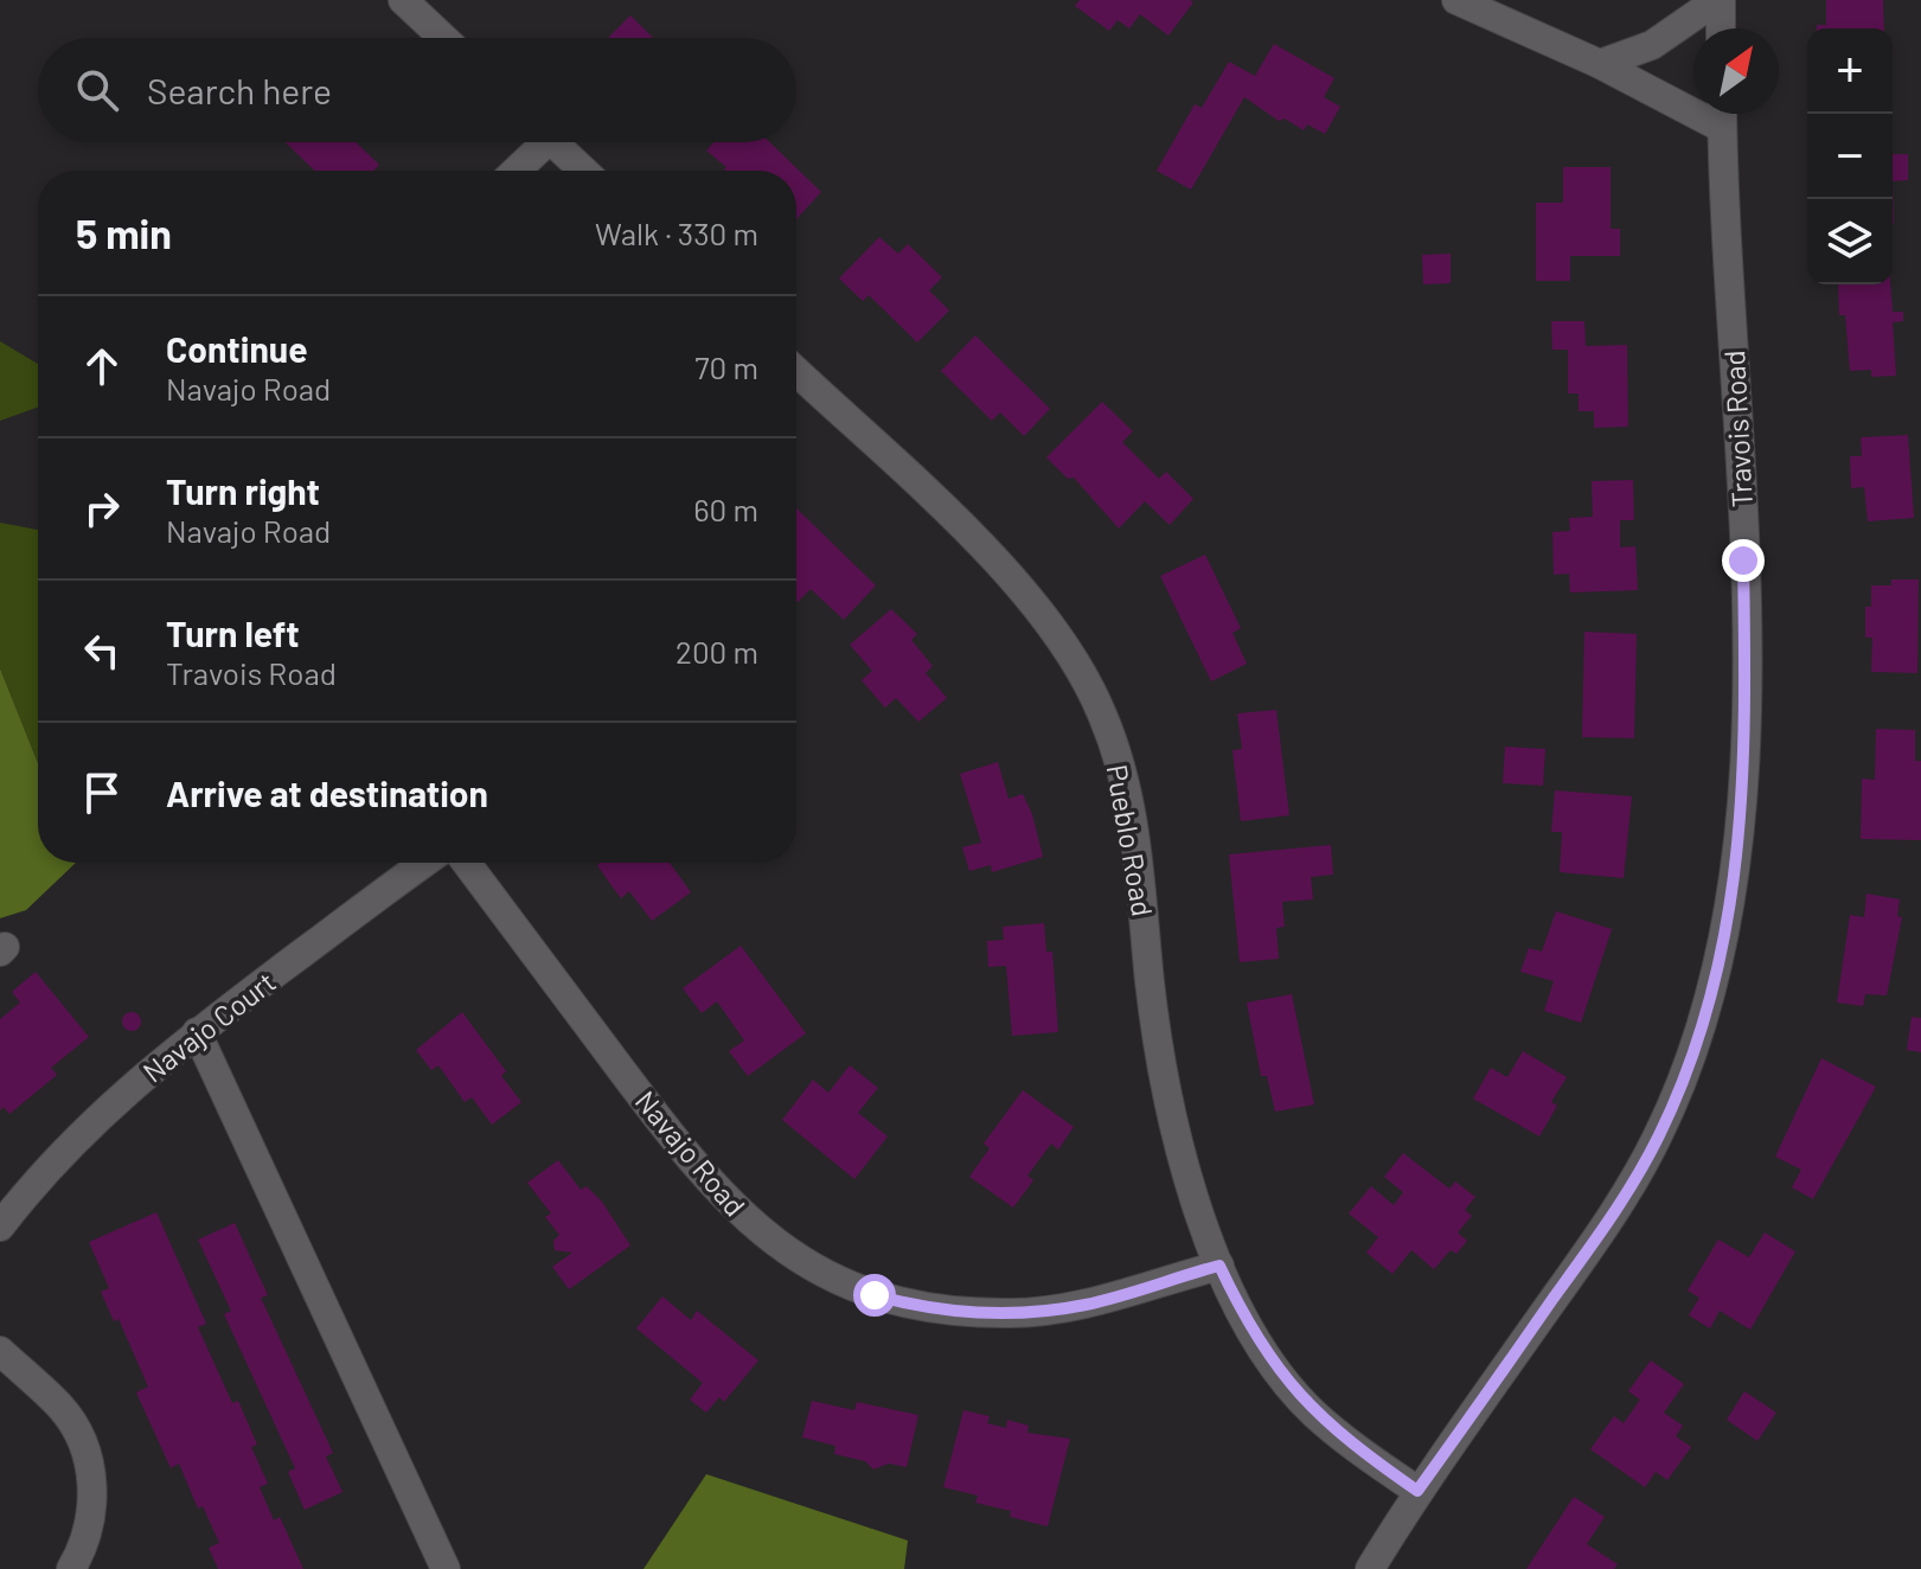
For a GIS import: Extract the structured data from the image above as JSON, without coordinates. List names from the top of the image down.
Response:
{
  "streets": {
    "street": [
      "Travois Road",
      "Pueblo Road",
      "Navajo Court",
      "Navajo Road"
    ]
  },
  "crossings": [
    ["Pueblo Road", "Navajo Road"]
  ],
  "north": "top right",
  "page": {
    "map_buttons": ["+", "−"],
    "search": "Search here",
    "heading": ["5 min", "Walk · 330 m"],
    "list": [
      ["Continue", "Navajo Road", "70 m"],
      ["Turn right", "Navajo Road", "60 m"],
      ["Turn left", "Travois Road", "200 m"],
      "Arrive at destination"
    ]
  }
}
